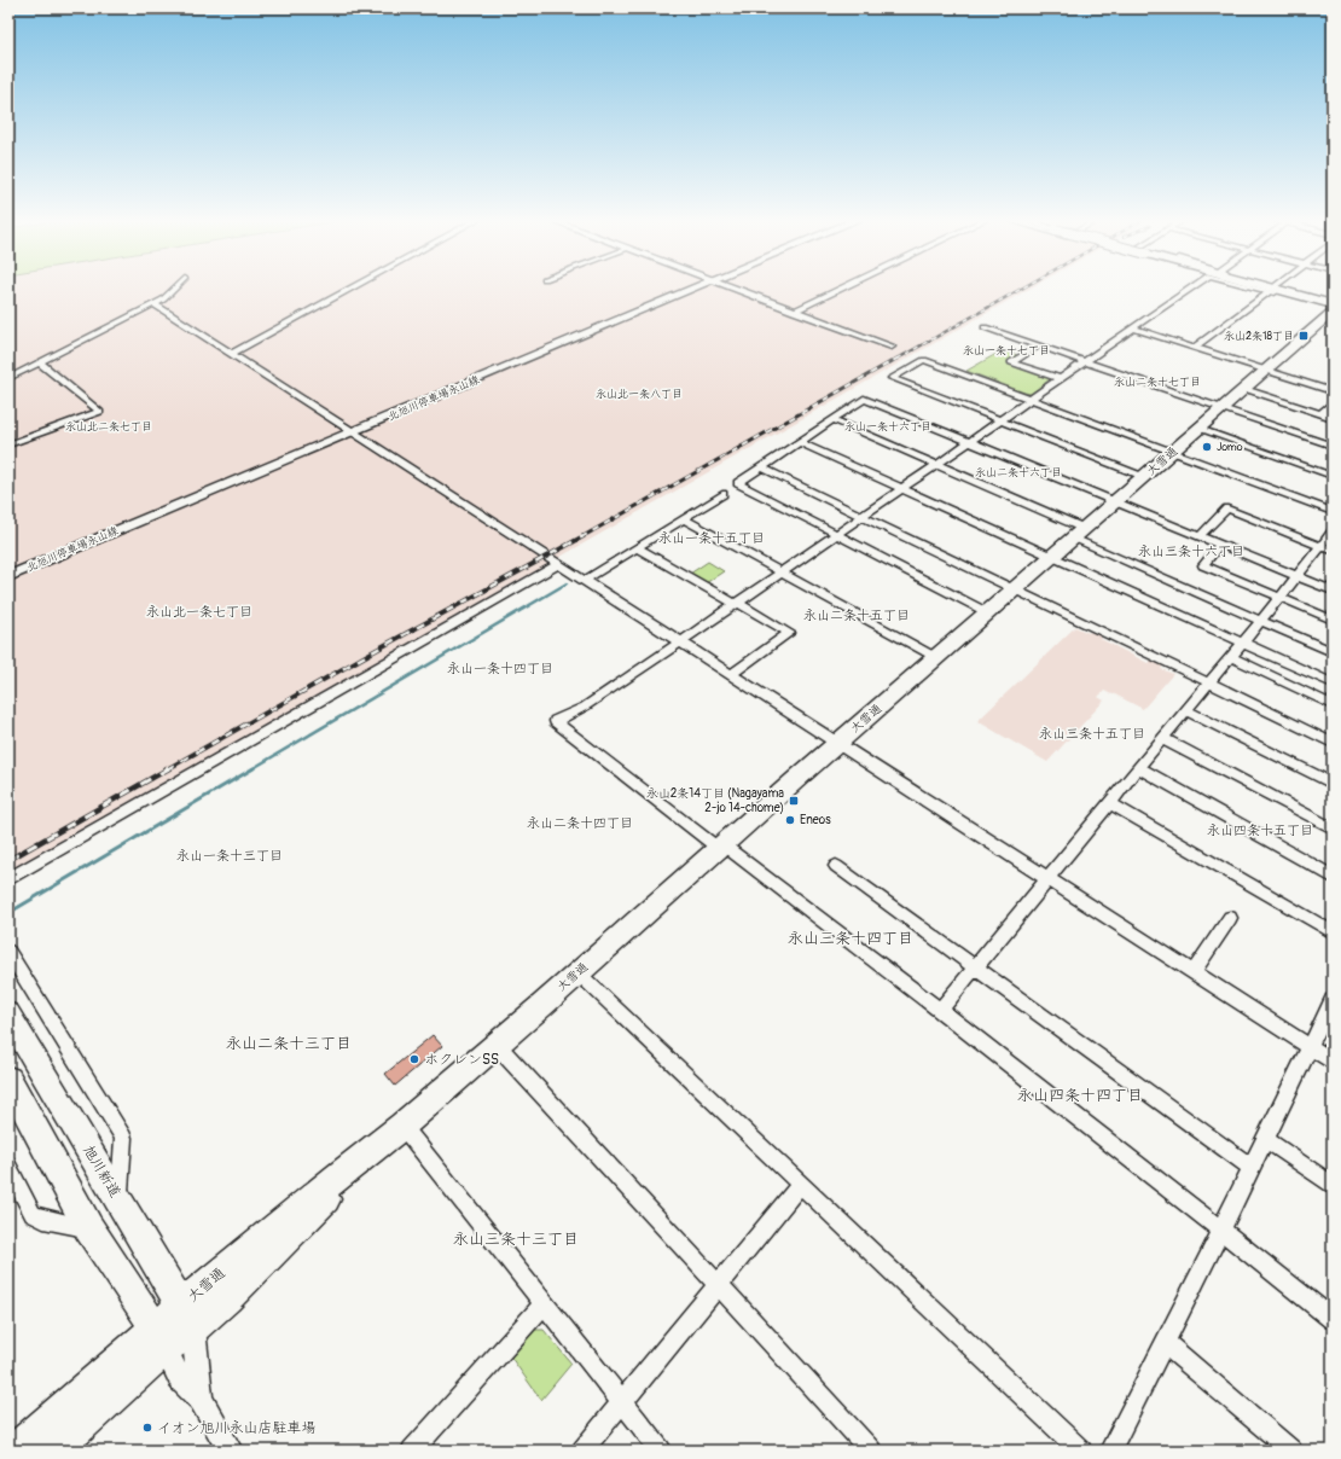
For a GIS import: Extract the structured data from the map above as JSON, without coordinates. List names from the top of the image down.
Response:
{
  "streets": {
    "highway": ["大雪通", "旭川新道"],
    "main road": ["北旭川停車場永山線"]
  },
  "crossings": [
    ["大雪通", "旭川新道"]
  ],
  "districts": [
    "永山一条十七丁目",
    "永山二条十七丁目",
    "永山北一条八丁目",
    "永山北二条七丁目",
    "永山一条十六丁目",
    "永山二条十六丁目",
    "永山一条十五丁目",
    "永山三条十六丁目",
    "永山北一条七丁目",
    "永山二条十五丁目",
    "永山一条十四丁目",
    "永山三条十五丁目",
    "永山二条十四丁目",
    "永山四条十五丁目",
    "永山一条十三丁目",
    "永山三条十四丁目",
    "永山二条十三丁目",
    "永山四条十四丁目",
    "永山三条十三丁目"
  ],
  "places": {
    "transit": ["永山2条18丁目", "永山2条14丁目 (Nagayama 2-jo 14-chome)"],
    "other": [
      "Jomo",
      "Eneos",
      "ホクレンSS",
      "イオン旭川永山店駐車場"
    ]
  }
}
